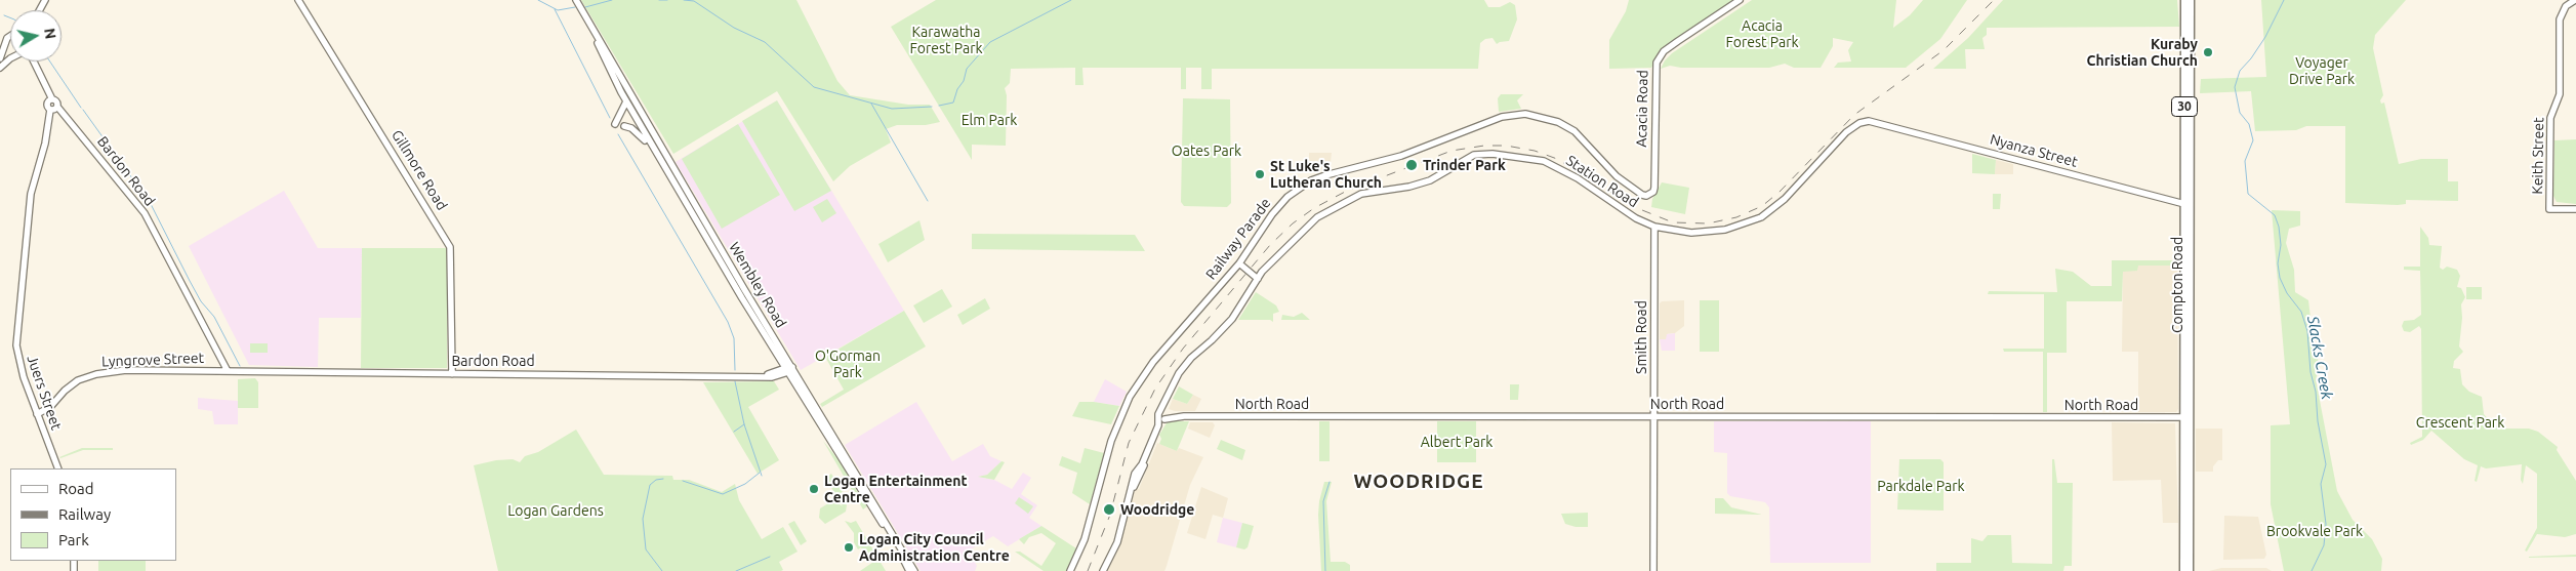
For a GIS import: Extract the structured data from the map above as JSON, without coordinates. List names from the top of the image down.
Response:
{
  "streets": {
    "main road": ["30", "Compton Road"],
    "street": [
      "Acacia Road",
      "Nyanza Street",
      "Keith Street",
      "Gillmore Road",
      "Bardon Road",
      "Station Road",
      "Railway Parade",
      "Wembley Road",
      "Smith Road",
      "Lyngrove Street",
      "Juers Street",
      "North Road"
    ]
  },
  "crossings": [
    ["Acacia Road", "Railway Parade"],
    ["Nyanza Street", "Station Road"],
    ["Nyanza Street", "Compton Road"],
    ["Gillmore Road", "Bardon Road"],
    ["Bardon Road", "Wembley Road"],
    ["Bardon Road", "Lyngrove Street"],
    ["Bardon Road", "Juers Street"],
    ["Station Road", "Smith Road"],
    ["Station Road", "North Road"],
    ["Compton Road", "North Road"],
    ["Smith Road", "North Road"],
    ["Lyngrove Street", "Juers Street"]
  ],
  "districts": ["WOODRIDGE"],
  "water": ["Slacks Creek"],
  "parks": [
    "Acacia Forest Park",
    "Karawatha Forest Park",
    "Voyager Drive Park",
    "Elm Park",
    "Oates Park",
    "O'Gorman Park",
    "Crescent Park",
    "Albert Park",
    "Parkdale Park",
    "Logan Gardens",
    "Brookvale Park"
  ],
  "places": [
    "Kuraby Christian Church",
    "Trinder Park",
    "St Luke's Lutheran Church",
    "Logan Entertainment Centre",
    "Woodridge",
    "Logan City Council Administration Centre"
  ],
  "legend": ["Road", "Railway", "Park"],
  "north": "right"
}
